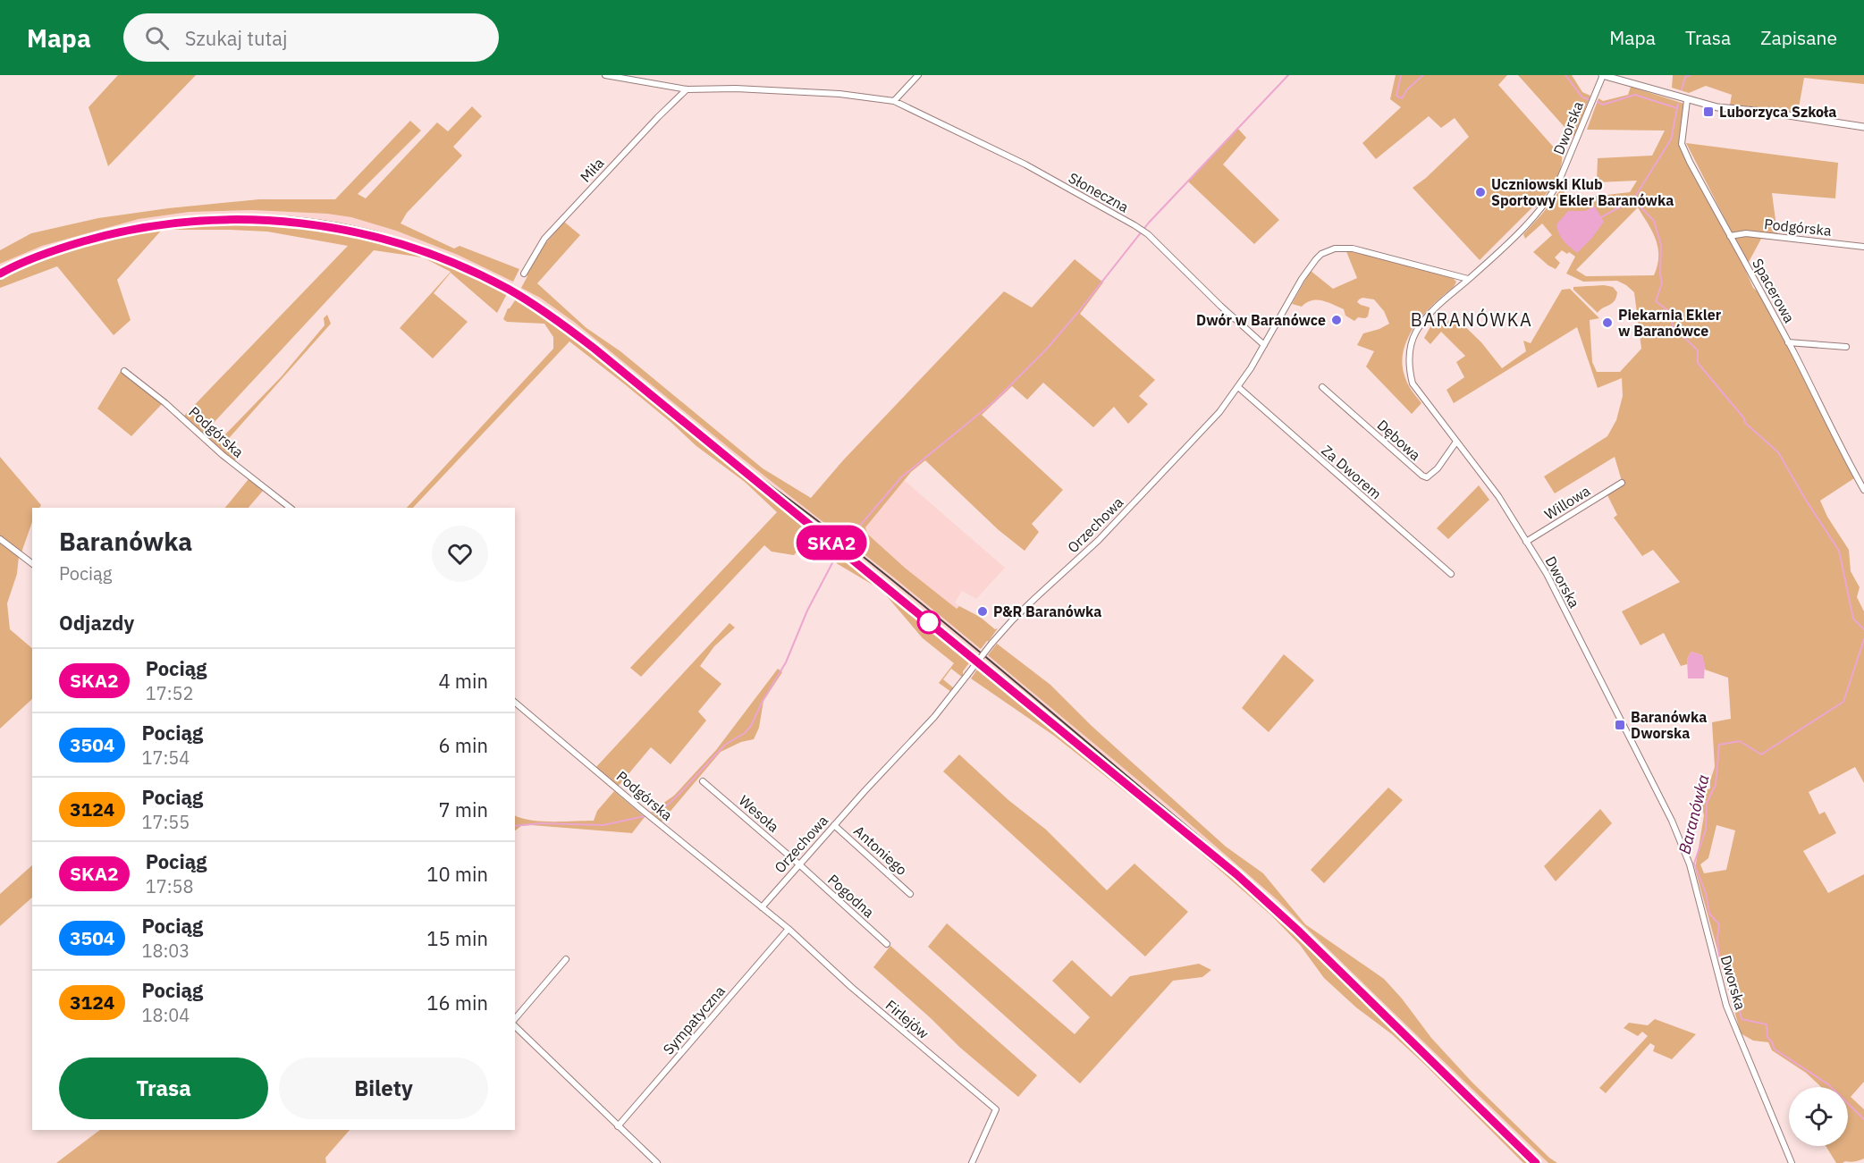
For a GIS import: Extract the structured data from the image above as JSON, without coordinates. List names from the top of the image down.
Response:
{
  "streets": {
    "street": [
      "Dworska",
      "Miła",
      "Słoneczna",
      "Podgórska",
      "Spacerowa",
      "Dębowa",
      "Za Dworem",
      "Willowa",
      "Orzechowa",
      "Wesoła",
      "Antoniego",
      "Pogodna",
      "Firlejów",
      "Sympatyczna"
    ]
  },
  "crossings": [
    ["Dworska", "Dębowa"],
    ["Dworska", "Willowa"],
    ["Dworska", "Orzechowa"],
    ["Słoneczna", "Orzechowa"],
    ["Podgórska", "Spacerowa"],
    ["Podgórska", "Orzechowa"],
    ["Podgórska", "Firlejów"],
    ["Za Dworem", "Orzechowa"],
    ["Orzechowa", "Wesoła"],
    ["Orzechowa", "Antoniego"],
    ["Orzechowa", "Pogodna"],
    ["Orzechowa", "Firlejów"],
    ["Wesoła", "Pogodna"],
    ["Firlejów", "Sympatyczna"]
  ],
  "districts": ["BARANÓWKA"],
  "water": ["Baranówka"],
  "places": {
    "transit": ["Luborzyca Szkoła", "Baranówka Dworska"],
    "other": [
      "Uczniowski Klub Sportowy Ekler Baranówka",
      "Dwór w Baranówce",
      "Piekarnia Ekler w Baranówce",
      "P&R Baranówka"
    ]
  },
  "page": {
    "header": "Mapa",
    "search": "Szukaj tutaj",
    "nav": ["Mapa", "Trasa", "Zapisane"],
    "on_map": "SKA2",
    "heading": [
      ["Baranówka", "Pociąg"],
      "Odjazdy"
    ],
    "list": [
      {
        "mark": "SKA2",
        "name": "Pociąg",
        "note": "17:52",
        "value": "4 min"
      },
      {
        "mark": "3504",
        "name": "Pociąg",
        "note": "17:54",
        "value": "6 min"
      },
      {
        "mark": "3124",
        "name": "Pociąg",
        "note": "17:55",
        "value": "7 min"
      },
      {
        "mark": "SKA2",
        "name": "Pociąg",
        "note": "17:58",
        "value": "10 min"
      },
      {
        "mark": "3504",
        "name": "Pociąg",
        "note": "18:03",
        "value": "15 min"
      },
      {
        "mark": "3124",
        "name": "Pociąg",
        "note": "18:04",
        "value": "16 min"
      }
    ],
    "buttons": ["Trasa", "Bilety"]
  }
}
